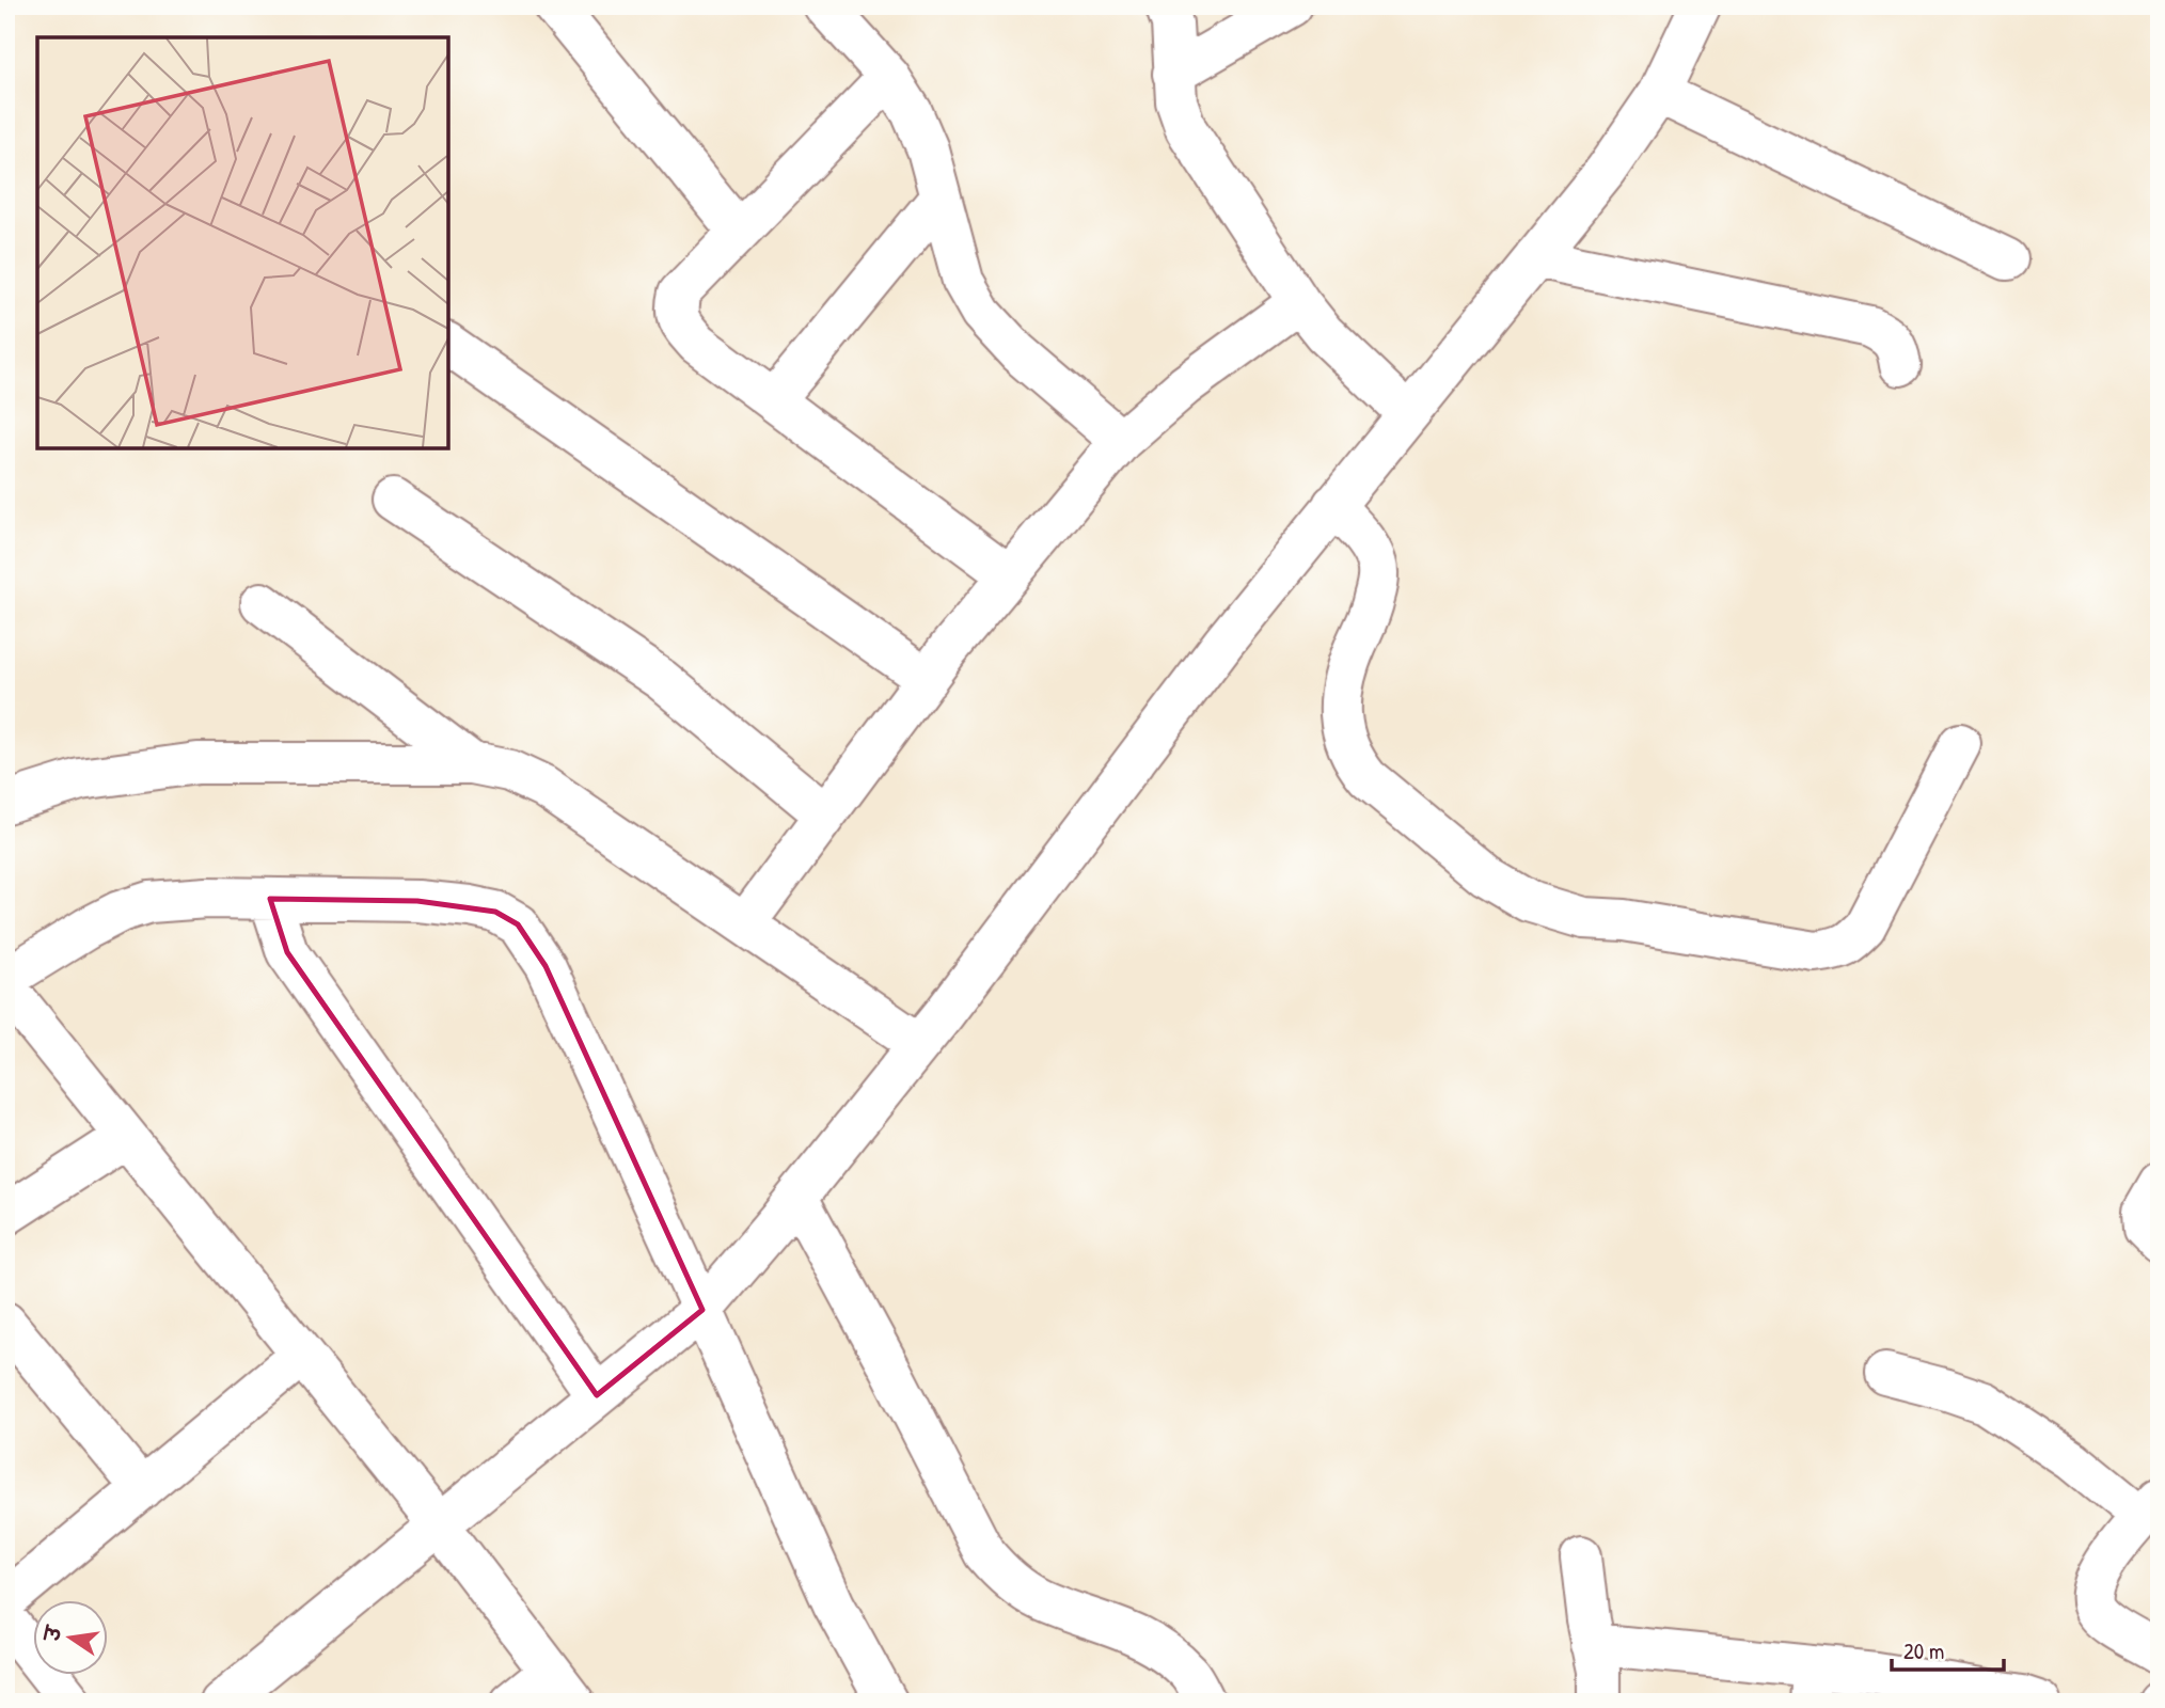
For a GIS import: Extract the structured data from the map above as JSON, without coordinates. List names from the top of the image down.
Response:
{
  "scale_bar": "20 m",
  "north": "left"
}
